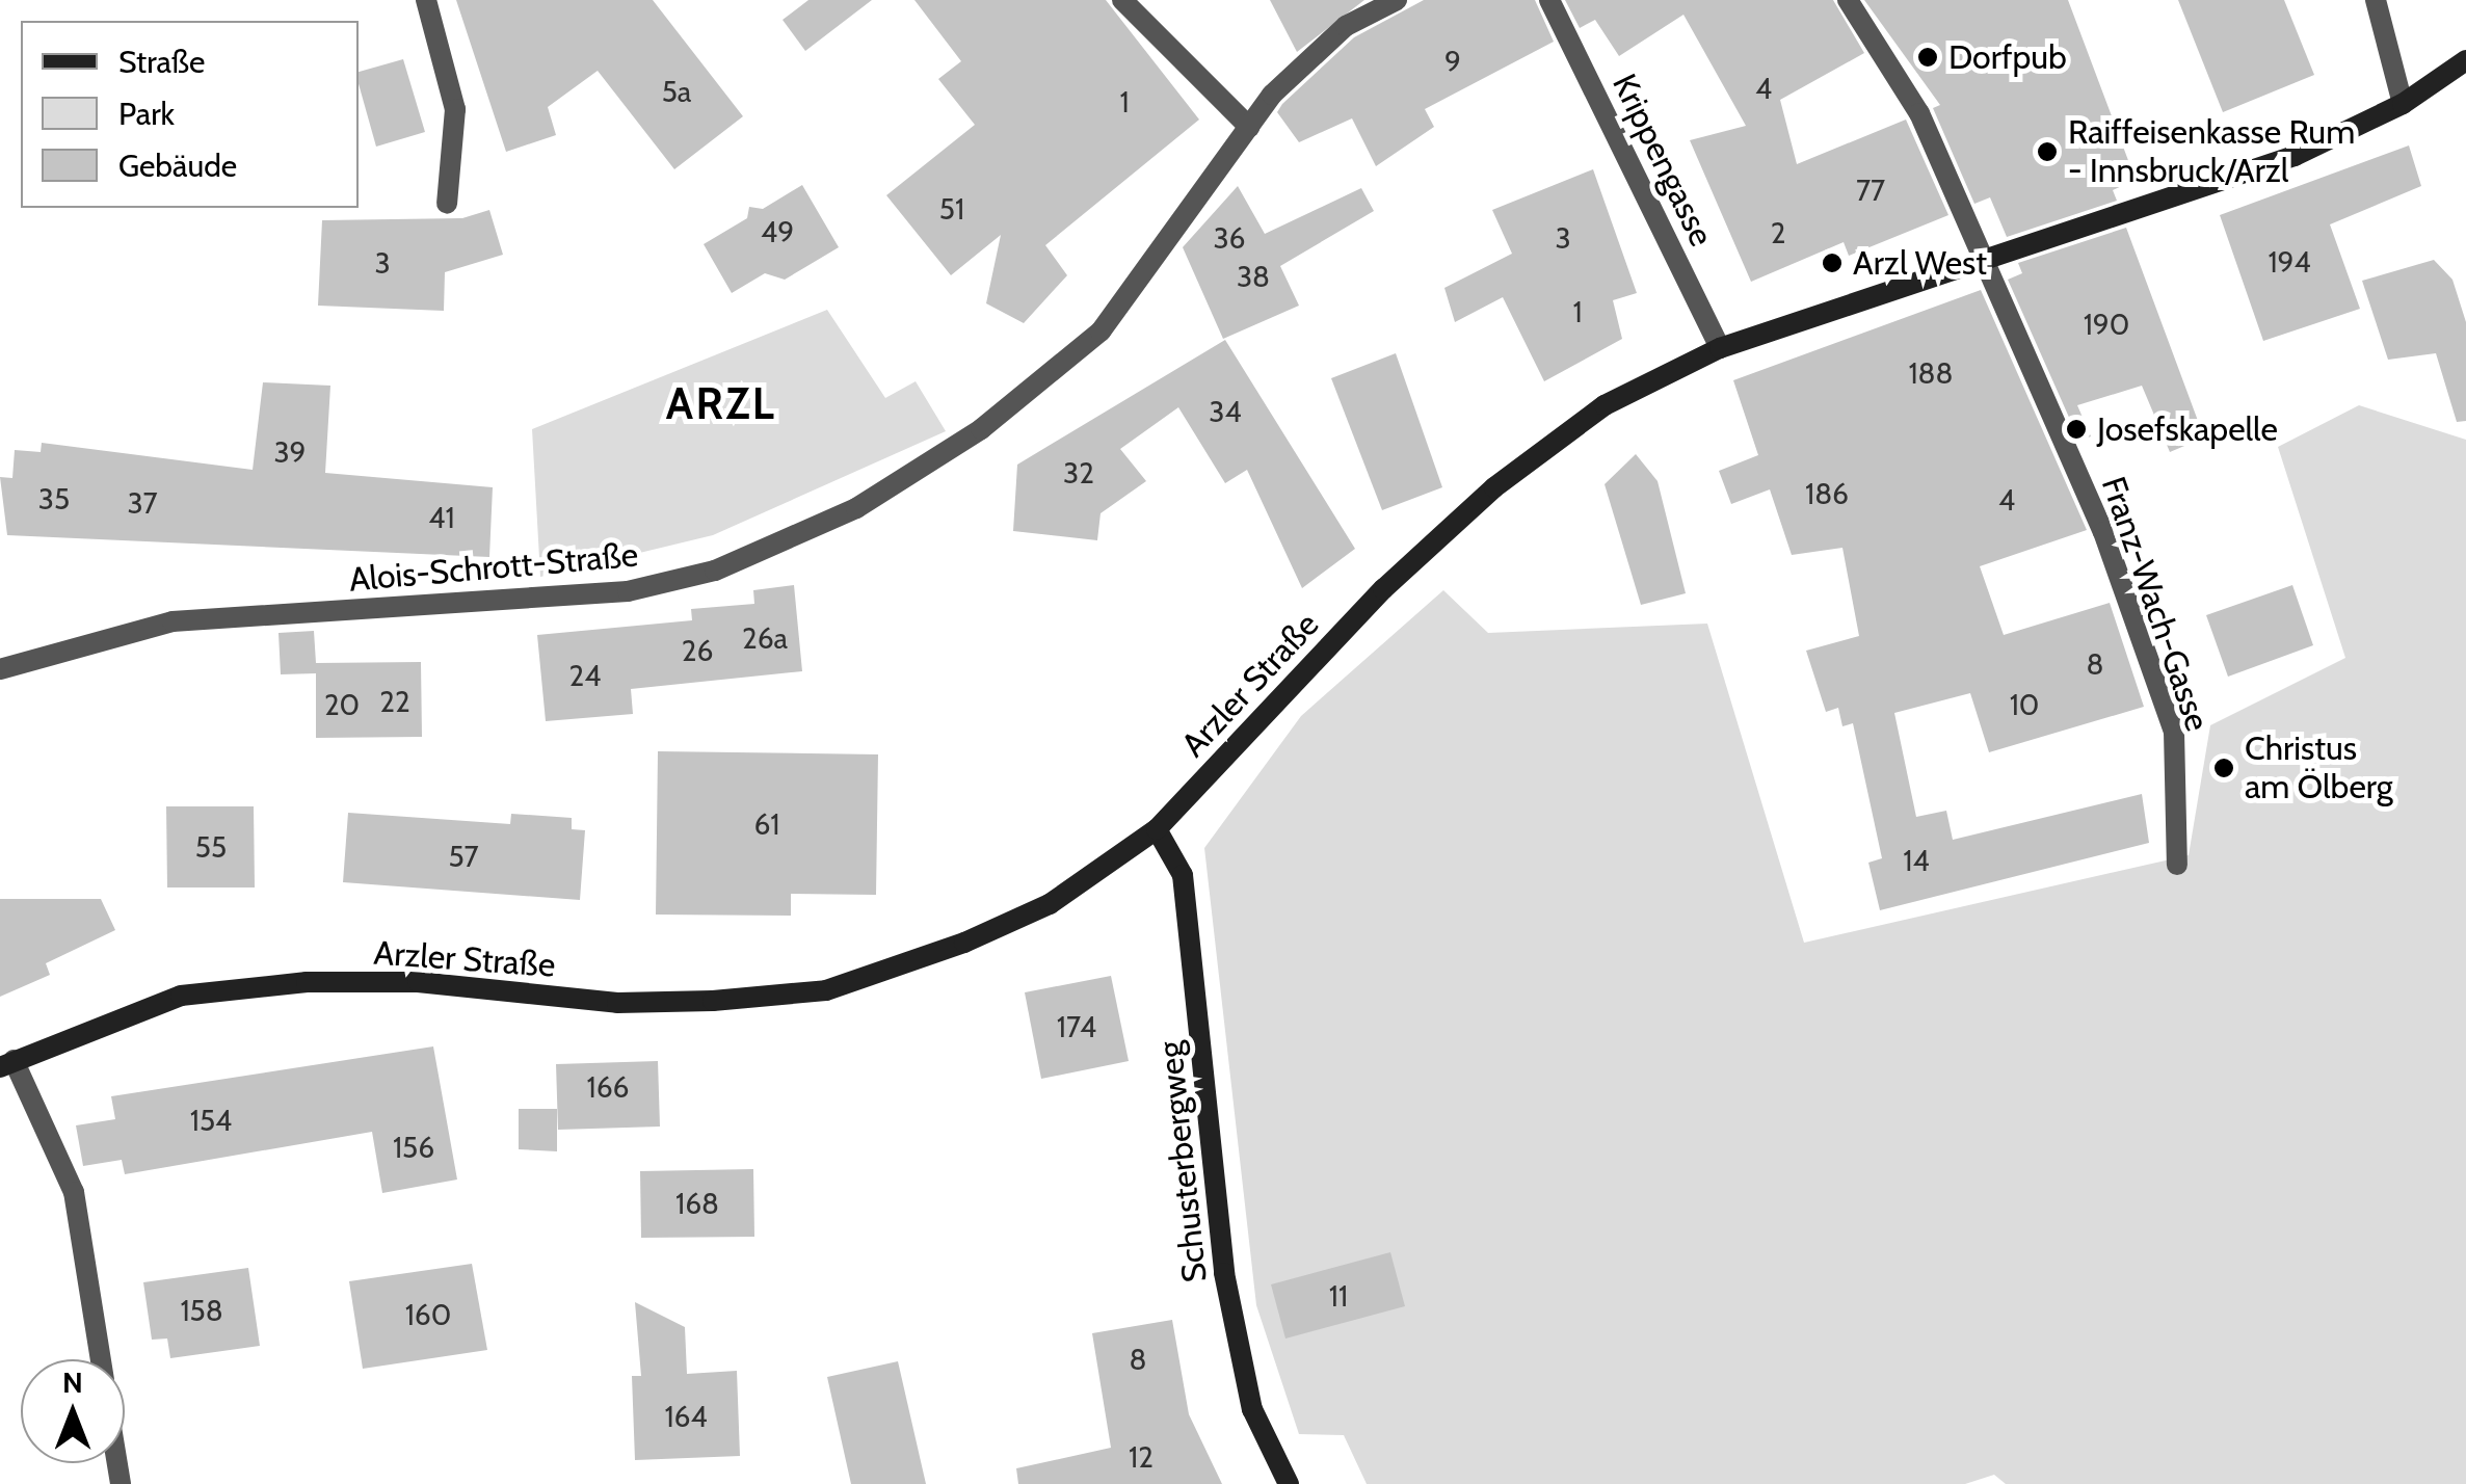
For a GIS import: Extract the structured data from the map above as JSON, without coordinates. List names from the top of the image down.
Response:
{
  "streets": {
    "main road": ["Arzler Straße", "Schusterbergweg"],
    "street": ["Krippengasse", "Alois-Schrott-Straße", "Franz-Wach-Gasse"]
  },
  "crossings": [
    ["Krippengasse", "Arzler Straße"],
    ["Franz-Wach-Gasse", "Arzler Straße"],
    ["Arzler Straße", "Schusterbergweg"]
  ],
  "districts": ["ARZL"],
  "places": [
    "Dorfpub",
    "Raiffeisenkasse Rum - Innsbruck/Arzl",
    "Arzl West",
    "Josefskapelle",
    "Christus am Ölberg"
  ],
  "house_numbers": [
    "9",
    "4",
    "5a",
    "1",
    "77",
    "51",
    "49",
    "2",
    "36",
    "3",
    "194",
    "3",
    "38",
    "1",
    "190",
    "188",
    "34",
    "39",
    "32",
    "186",
    "35",
    "4",
    "37",
    "41",
    "26a",
    "26",
    "8",
    "24",
    "22",
    "20",
    "10",
    "61",
    "55",
    "57",
    "14",
    "174",
    "166",
    "154",
    "156",
    "168",
    "11",
    "158",
    "160",
    "8",
    "164",
    "12"
  ],
  "legend": ["Straße", "Park", "Gebäude"],
  "north": "top"
}
